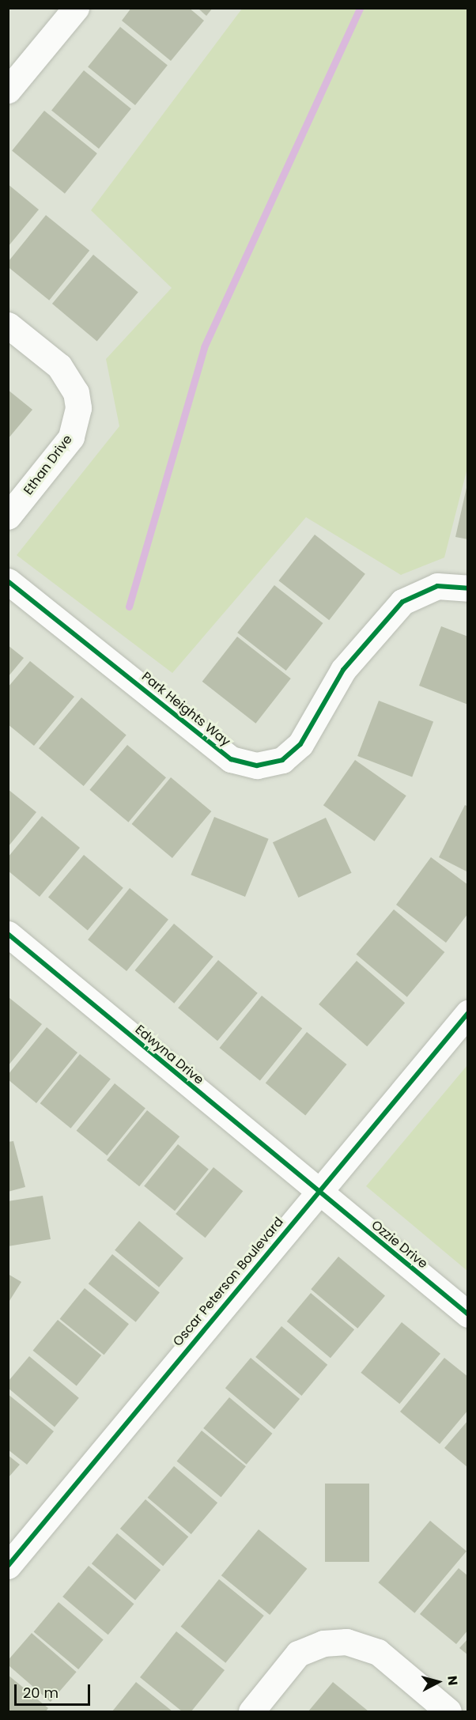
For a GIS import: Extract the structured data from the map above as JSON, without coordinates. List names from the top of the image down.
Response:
{
  "streets": {
    "street": [
      "Ethan Drive",
      "Park Heights Way",
      "Edwyna Drive",
      "Ozzie Drive",
      "Oscar Peterson Boulevard"
    ]
  },
  "crossings": [
    ["Edwyna Drive", "Ozzie Drive"],
    ["Edwyna Drive", "Oscar Peterson Boulevard"],
    ["Ozzie Drive", "Oscar Peterson Boulevard"]
  ],
  "scale_bar": "20 m",
  "north": "right"
}
